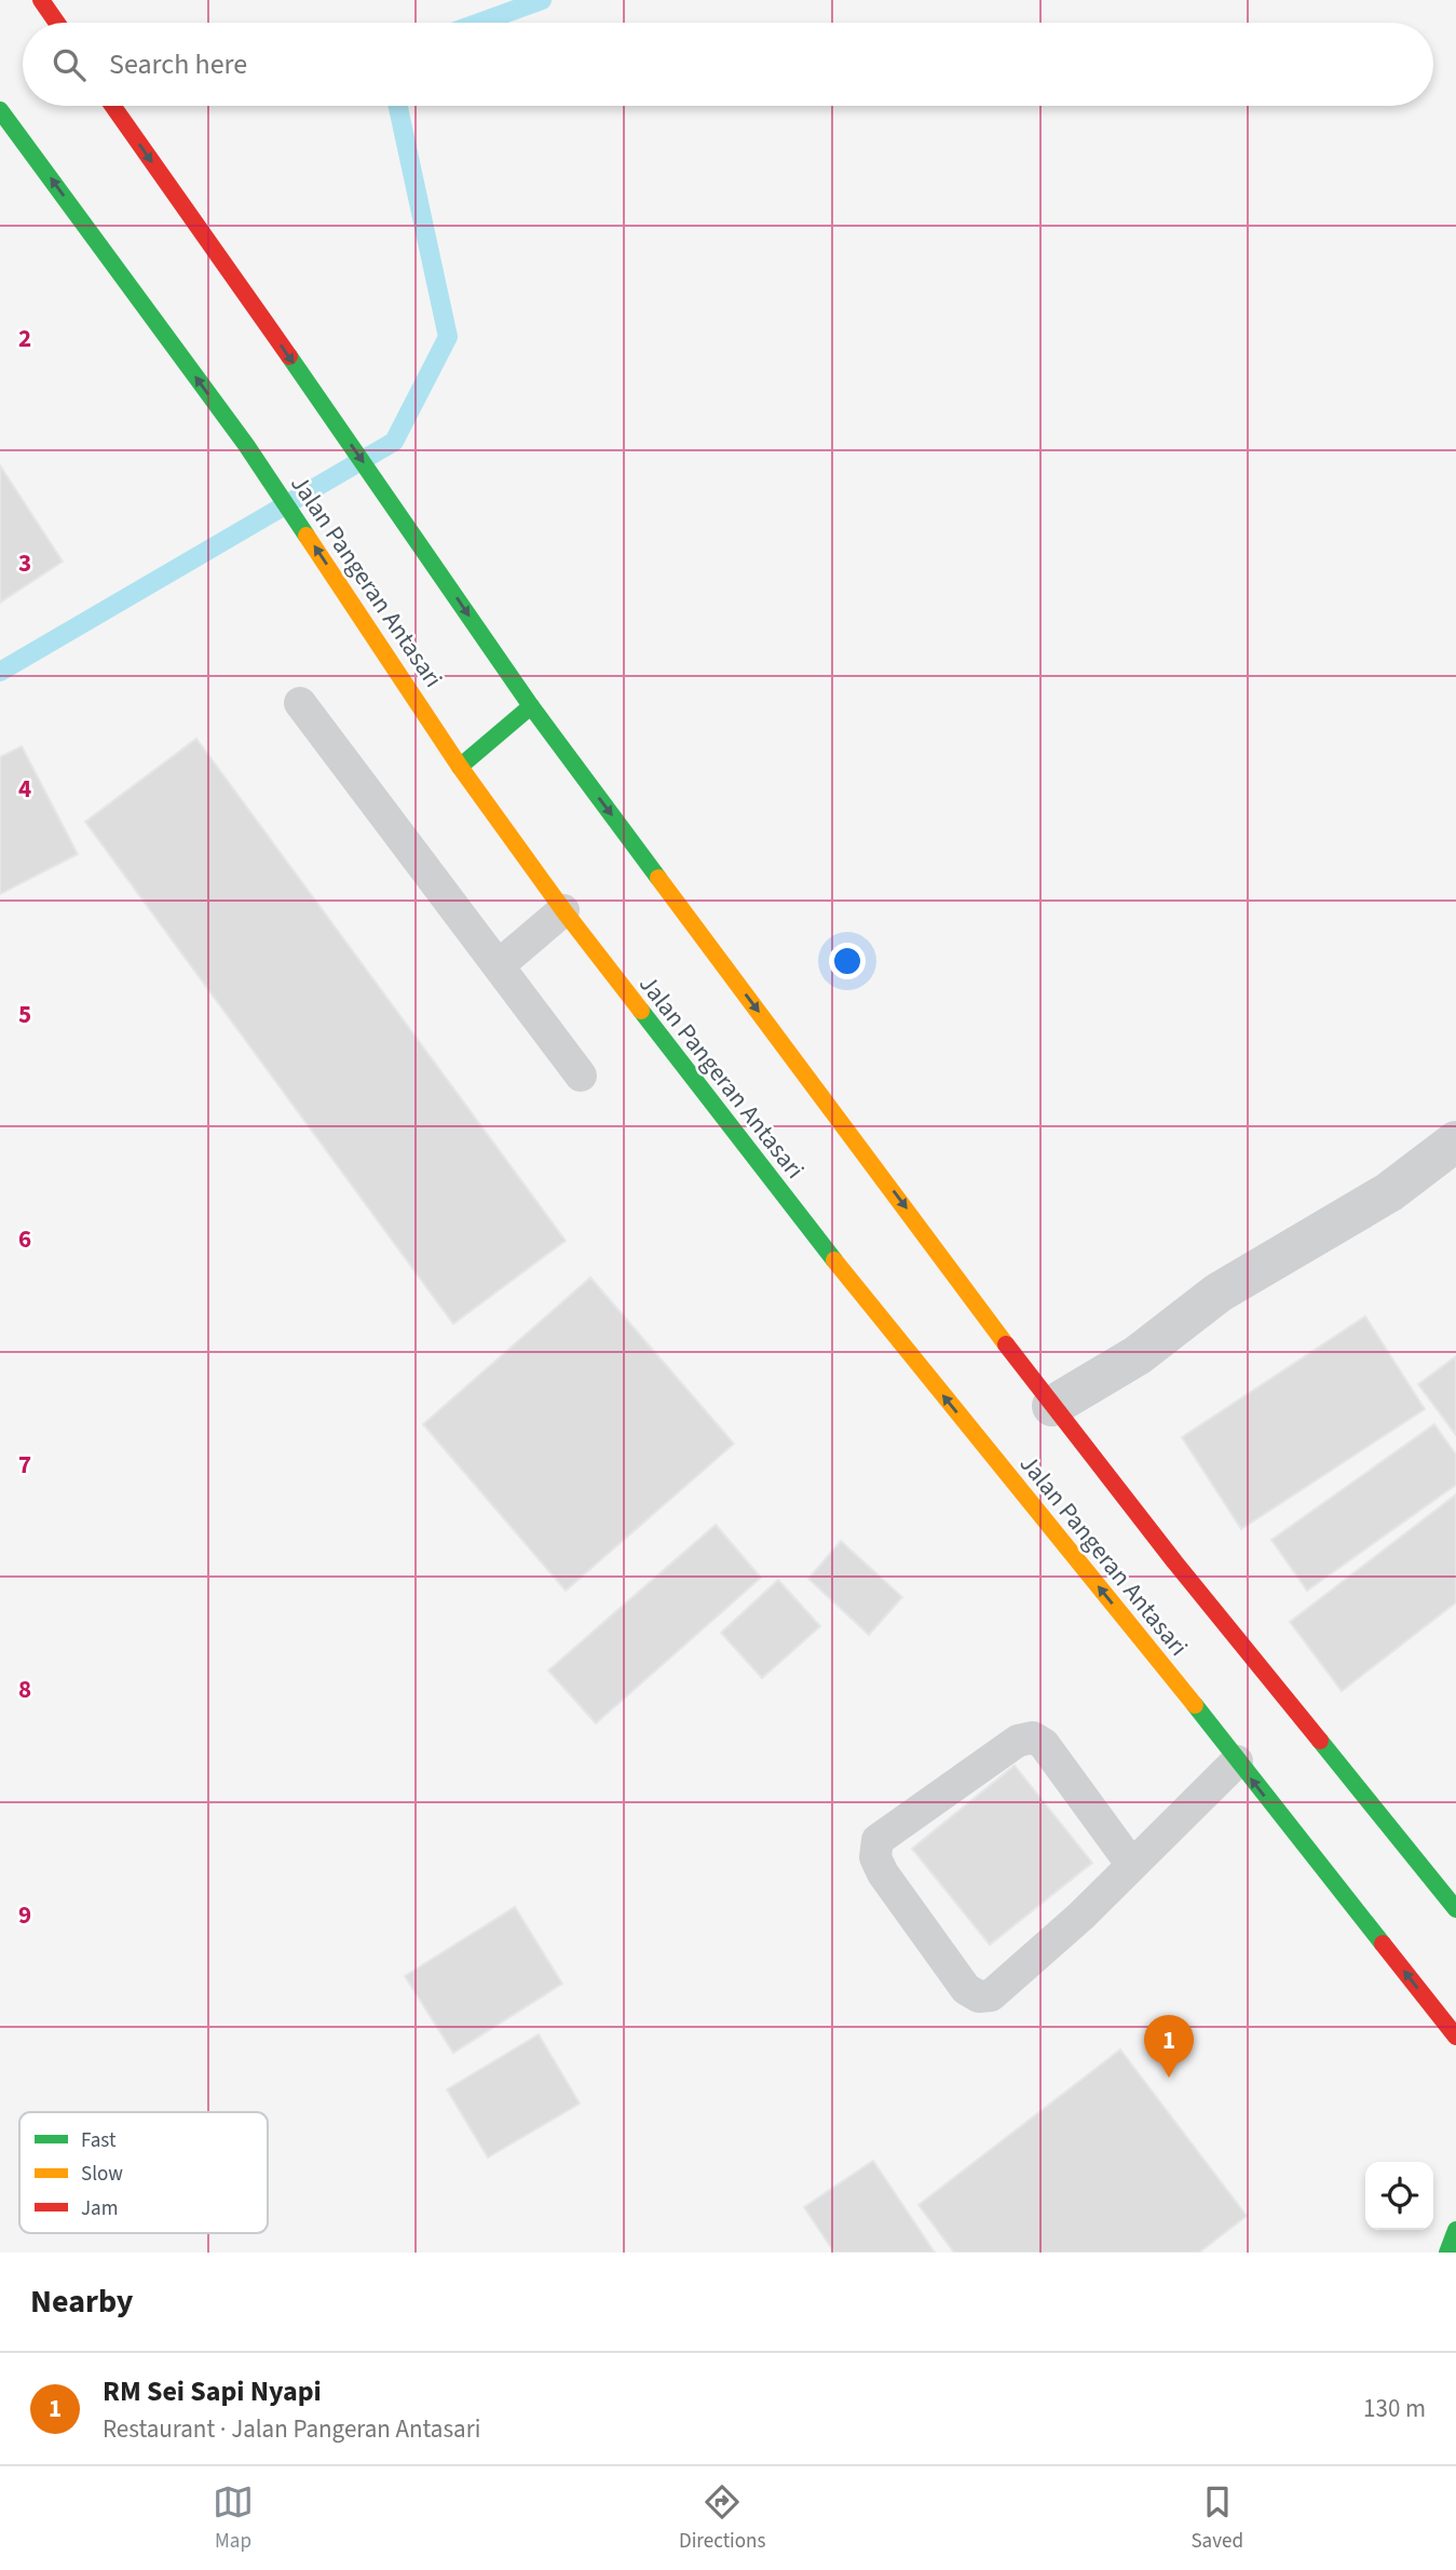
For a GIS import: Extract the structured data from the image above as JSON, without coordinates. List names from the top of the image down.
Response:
{
  "streets": {
    "main road": ["Jalan Pangeran Antasari"]
  },
  "legend": ["Fast", "Slow", "Jam"],
  "page": {
    "search": "Search here",
    "pins": "1",
    "heading": "Nearby",
    "list": [
      {
        "mark": "1",
        "name": "RM Sei Sapi Nyapi",
        "note": "Restaurant · Jalan Pangeran Antasari",
        "value": "130 m"
      }
    ],
    "nav": ["Map", "Directions", "Saved"]
  },
  "grid": {
    "rows": [
      "2",
      "3",
      "4",
      "5",
      "6",
      "7",
      "8",
      "9"
    ]
  }
}
